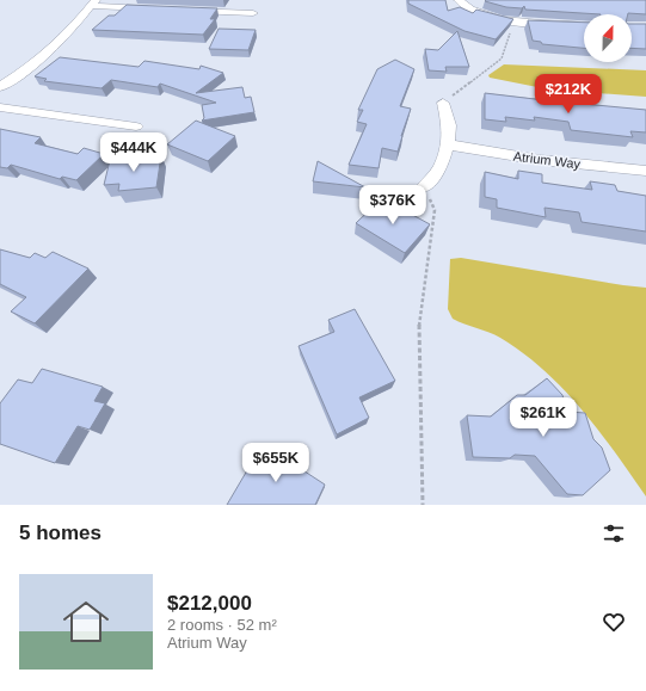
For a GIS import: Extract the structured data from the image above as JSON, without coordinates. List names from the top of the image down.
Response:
{
  "streets": {
    "street": ["Atrium Way"]
  },
  "north": "top",
  "page": {
    "price": [
      "$212K",
      "$444K",
      "$376K",
      "$261K",
      "$655K"
    ],
    "heading": "5 homes",
    "list": [
      {
        "name": "$212,000",
        "note": "2 rooms · 52 m² · Atrium Way"
      }
    ]
  }
}
